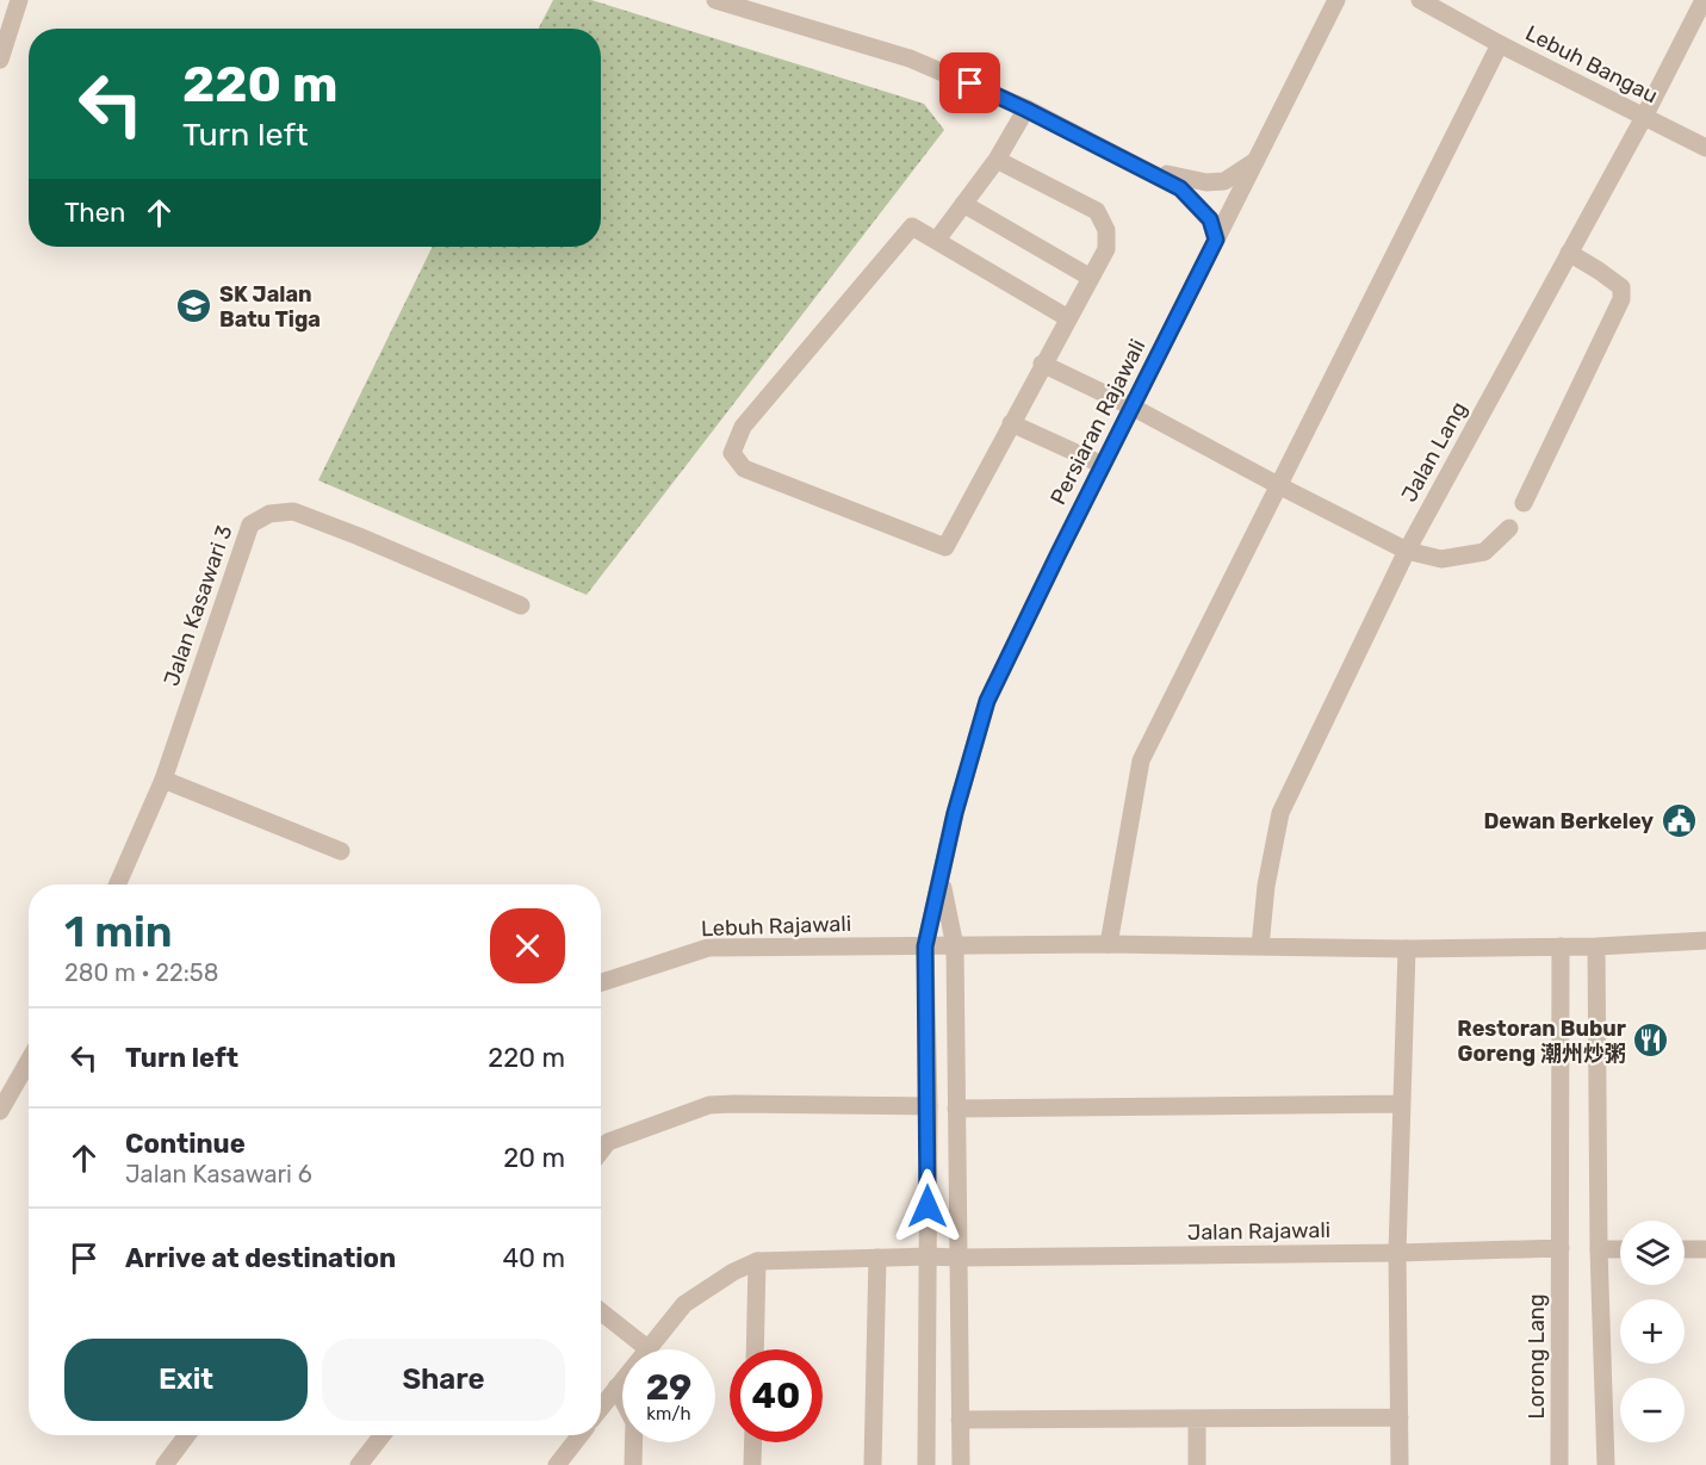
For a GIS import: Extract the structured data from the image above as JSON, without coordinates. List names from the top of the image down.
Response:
{
  "streets": {
    "street": [
      "Lebuh Bangau",
      "Persiaran Rajawali",
      "Jalan Lang",
      "Jalan Kasawari 3",
      "Lebuh Rajawali",
      "Jalan Rajawali",
      "Lorong Lang"
    ]
  },
  "crossings": [
    ["Lebuh Bangau", "Jalan Lang"],
    ["Persiaran Rajawali", "Lebuh Rajawali"],
    ["Persiaran Rajawali", "Jalan Rajawali"],
    ["Jalan Lang", "Lebuh Rajawali"],
    ["Lebuh Rajawali", "Lorong Lang"],
    ["Jalan Rajawali", "Lorong Lang"]
  ],
  "places": {
    "school or university": ["SK Jalan Batu Tiga"],
    "public building": ["Dewan Berkeley"],
    "restaurant": ["Restoran Bubur Goreng 潮州炒粥"]
  },
  "page": {
    "turn": ["220 m", "Turn left"],
    "then": "Then",
    "heading": ["1 min", "280 m · 22:58"],
    "list": [
      {
        "name": "Turn left",
        "value": "220 m"
      },
      {
        "name": "Continue",
        "note": "Jalan Kasawari 6",
        "value": "20 m"
      },
      {
        "name": "Arrive at destination",
        "value": "40 m"
      }
    ],
    "map_buttons": ["+", "−"],
    "buttons": ["Exit", "Share"],
    "speed": "29 km/h",
    "limit": "40"
  }
}
